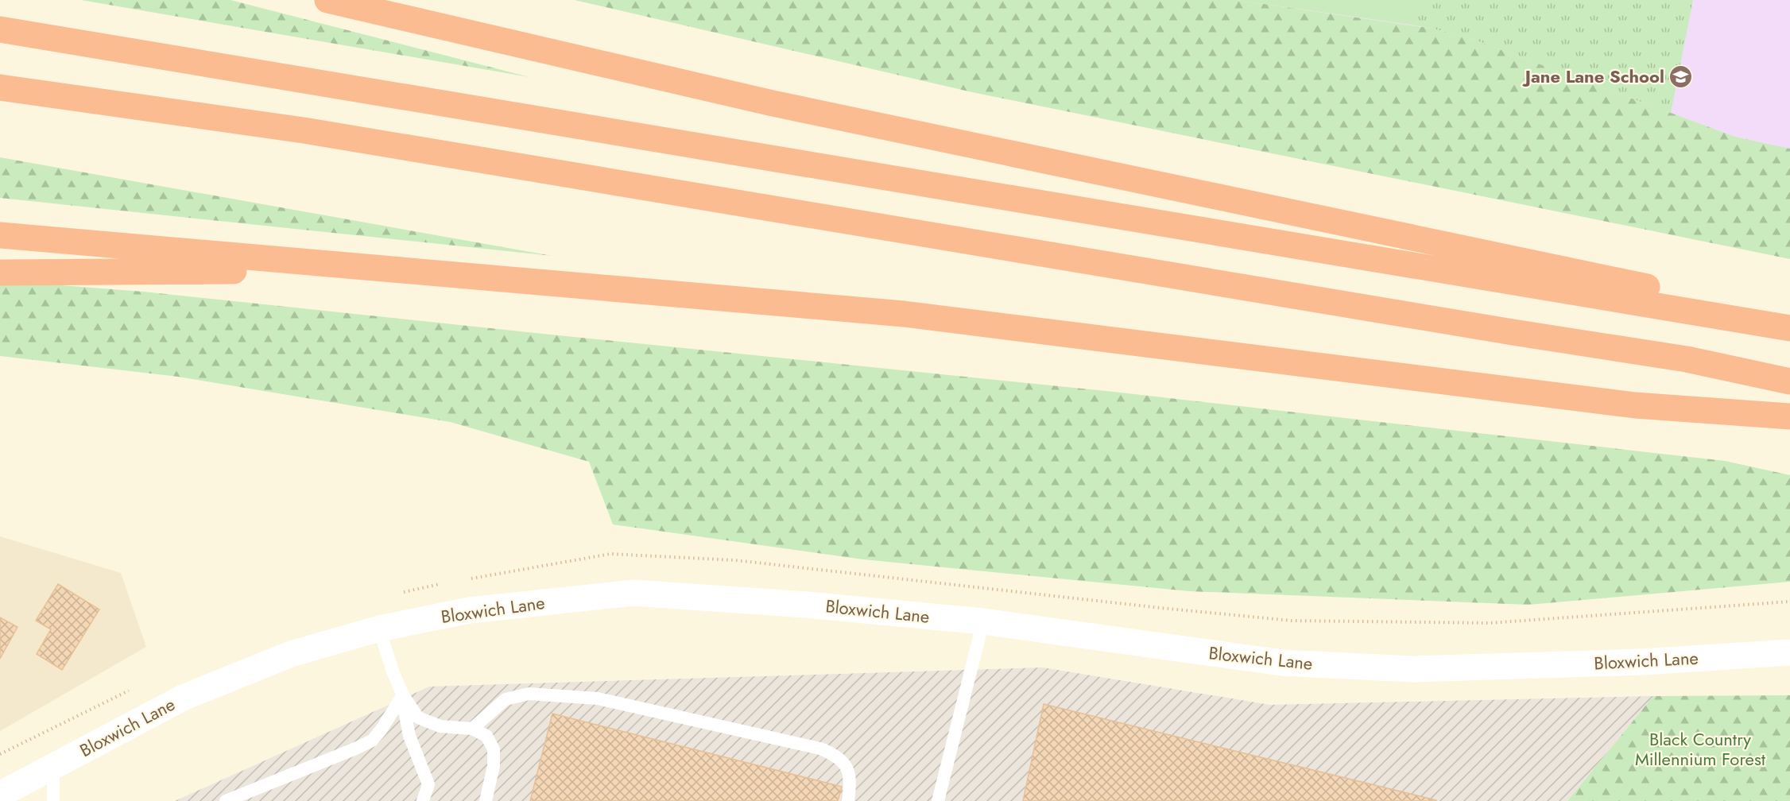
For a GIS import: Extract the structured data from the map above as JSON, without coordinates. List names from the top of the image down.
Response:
{
  "streets": {
    "street": ["Bloxwich Lane"]
  },
  "parks": ["Black Country Millennium Forest"],
  "places": {
    "school or university": ["Jane Lane School"]
  }
}
